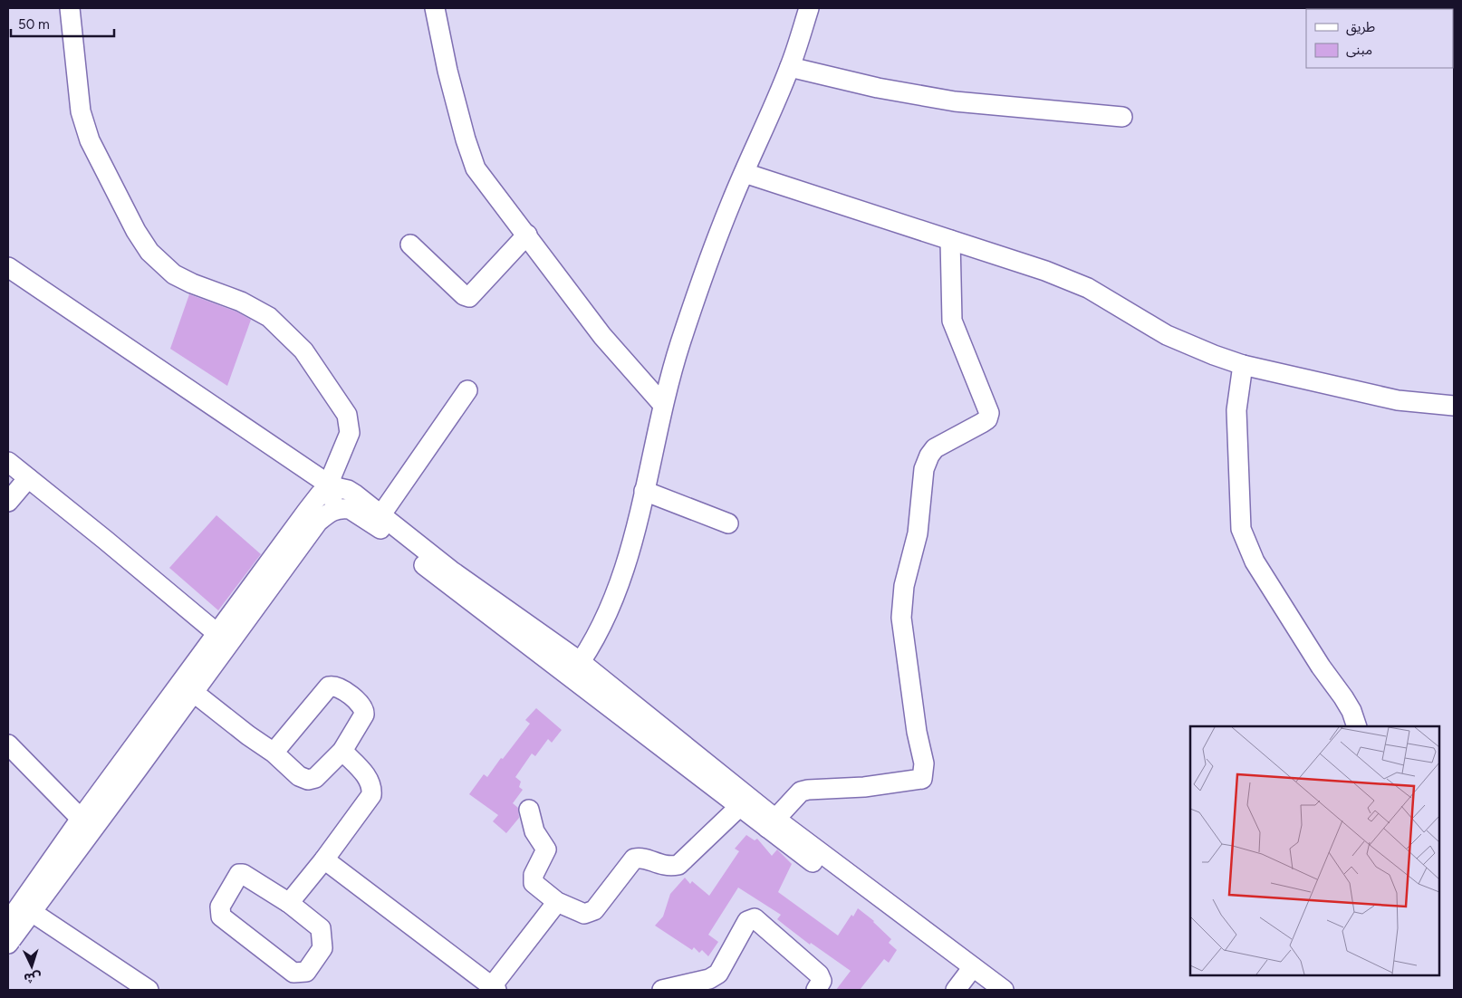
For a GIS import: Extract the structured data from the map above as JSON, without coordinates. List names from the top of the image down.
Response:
{
  "legend": ["طريق", "مبنى"],
  "scale_bar": "50 m",
  "north": "bottom"
}
